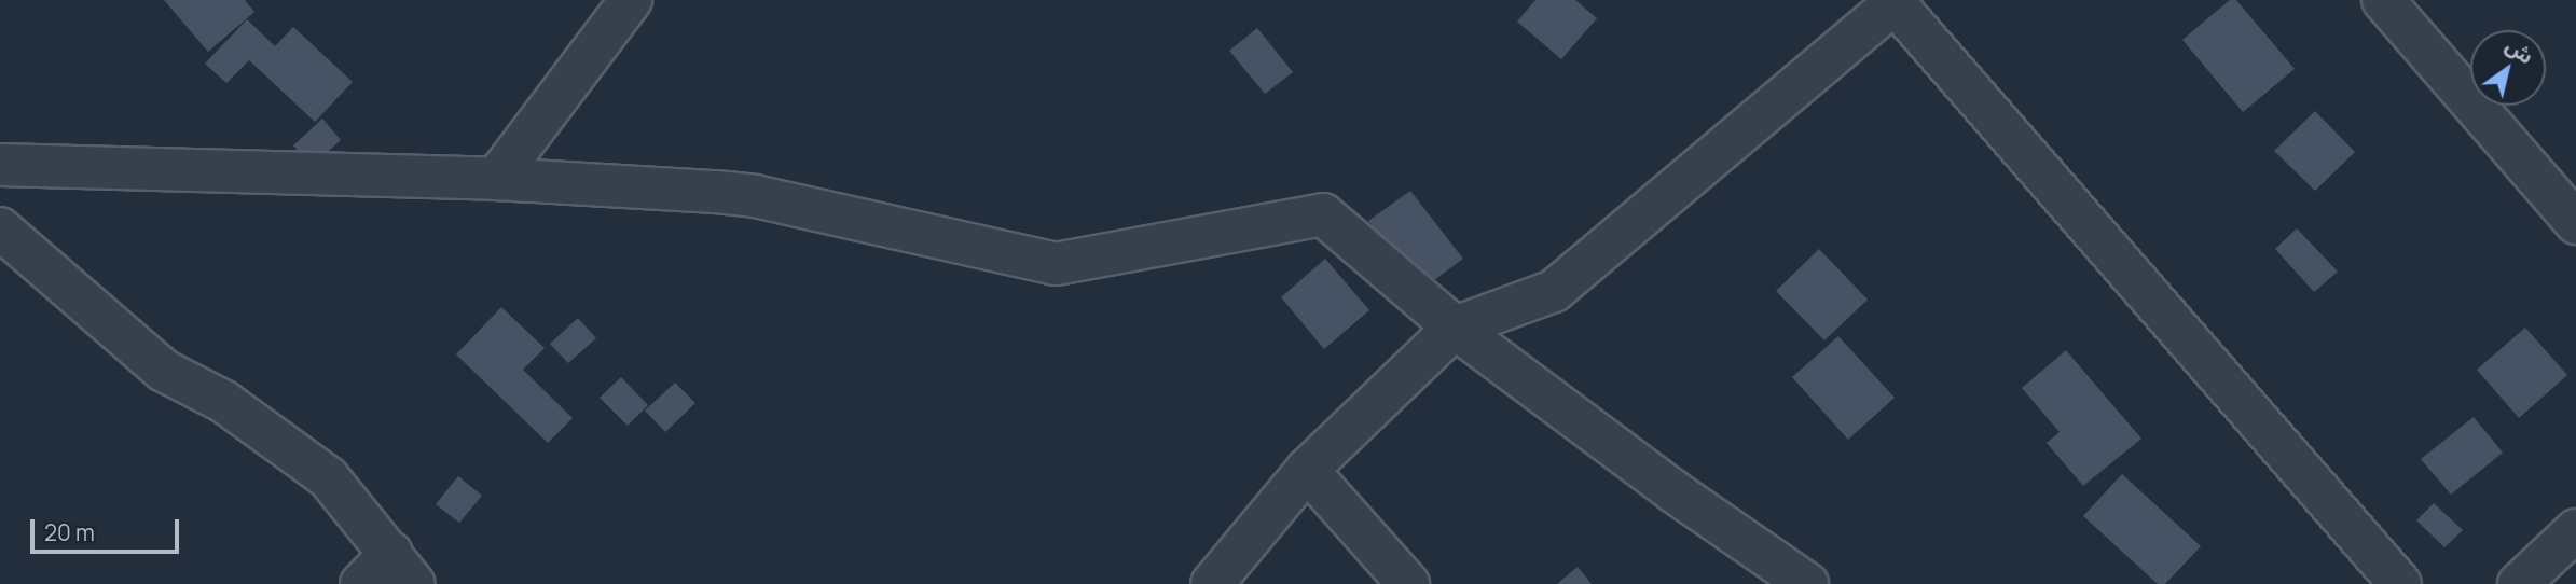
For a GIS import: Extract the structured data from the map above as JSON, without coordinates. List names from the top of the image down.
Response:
{
  "scale_bar": "20 m",
  "north": "top right"
}
